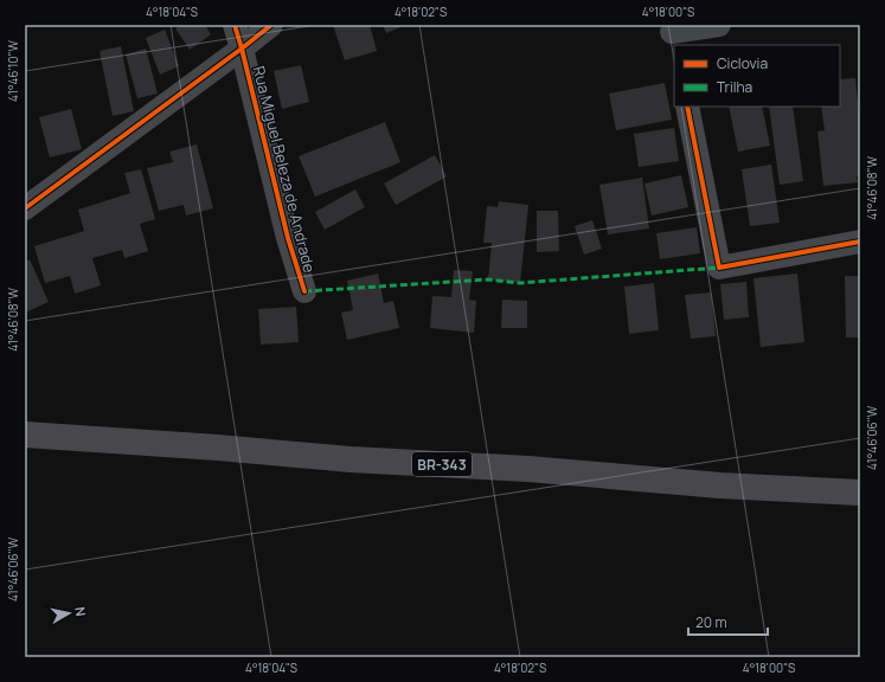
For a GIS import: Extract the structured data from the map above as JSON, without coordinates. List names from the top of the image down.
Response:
{
  "streets": {
    "highway": ["BR-343"],
    "street": ["Rua Miguel Beleza de Andrade"]
  },
  "legend": ["Ciclovia", "Trilha"],
  "scale_bar": "20 m",
  "north": "right",
  "coordinates": [
    "4°18'04\"S",
    "4°18'02\"S",
    "4°18'00\"S",
    "41°46'10\"W",
    "41°46'08\"W",
    "41°46'06\"W"
  ]
}
